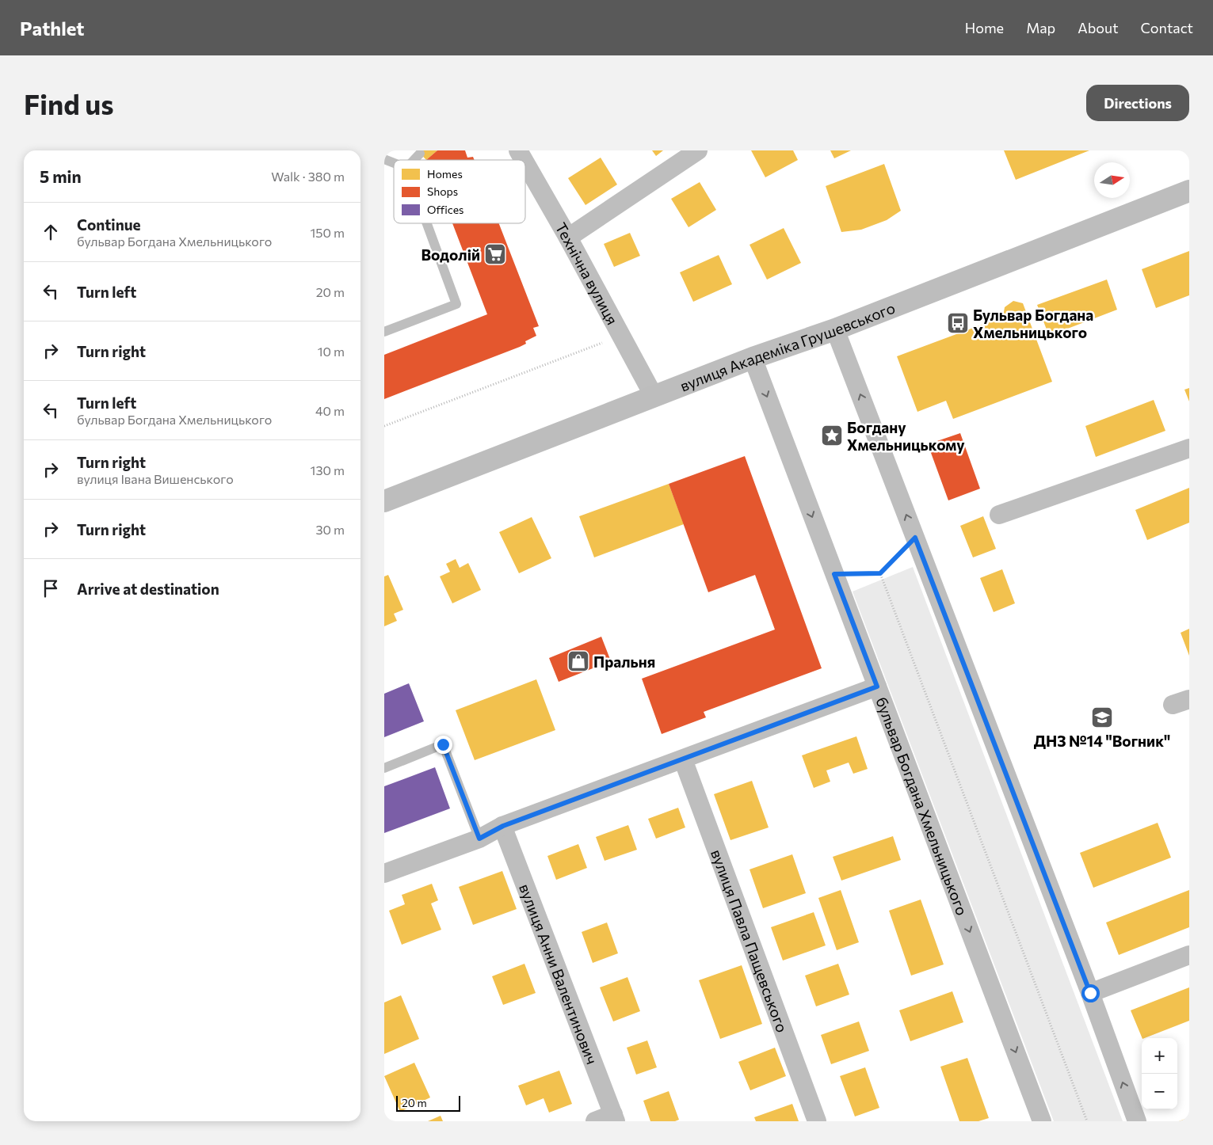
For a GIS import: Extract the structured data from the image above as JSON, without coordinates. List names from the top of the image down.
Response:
{
  "streets": {
    "main road": ["вулиця Академіка Грушевського"],
    "street": [
      "Технічна вулиця",
      "бульвар Богдана Хмельницького",
      "вулиця Павла Пащевського",
      "вулиця Анни Валентинович"
    ]
  },
  "crossings": [
    ["Технічна вулиця", "вулиця Академіка Грушевського"],
    ["вулиця Академіка Грушевського", "бульвар Богдана Хмельницького"]
  ],
  "places": {
    "supermarket": ["Водолій"],
    "bus stop": ["Бульвар Богдана Хмельницького"],
    "place": ["Богдану Хмельницькому"],
    "shop": ["Пральня"],
    "school or university": ["ДНЗ №14 \"Вогник\""]
  },
  "legend": ["Homes", "Shops", "Offices"],
  "scale_bar": "20 m",
  "north": "right",
  "page": {
    "header": "Pathlet",
    "nav": [
      "Home",
      "Map",
      "About",
      "Contact"
    ],
    "buttons": "Directions",
    "title": "Find us",
    "heading": ["5 min", "Walk · 380 m"],
    "list": [
      ["Continue", "бульвар Богдана Хмельницького", "150 m"],
      ["Turn left", "20 m"],
      ["Turn right", "10 m"],
      ["Turn left", "бульвар Богдана Хмельницького", "40 m"],
      ["Turn right", "вулиця Івана Вишенського", "130 m"],
      ["Turn right", "30 m"],
      "Arrive at destination"
    ],
    "map_buttons": ["+", "−"],
    "scale": "20 m"
  }
}
